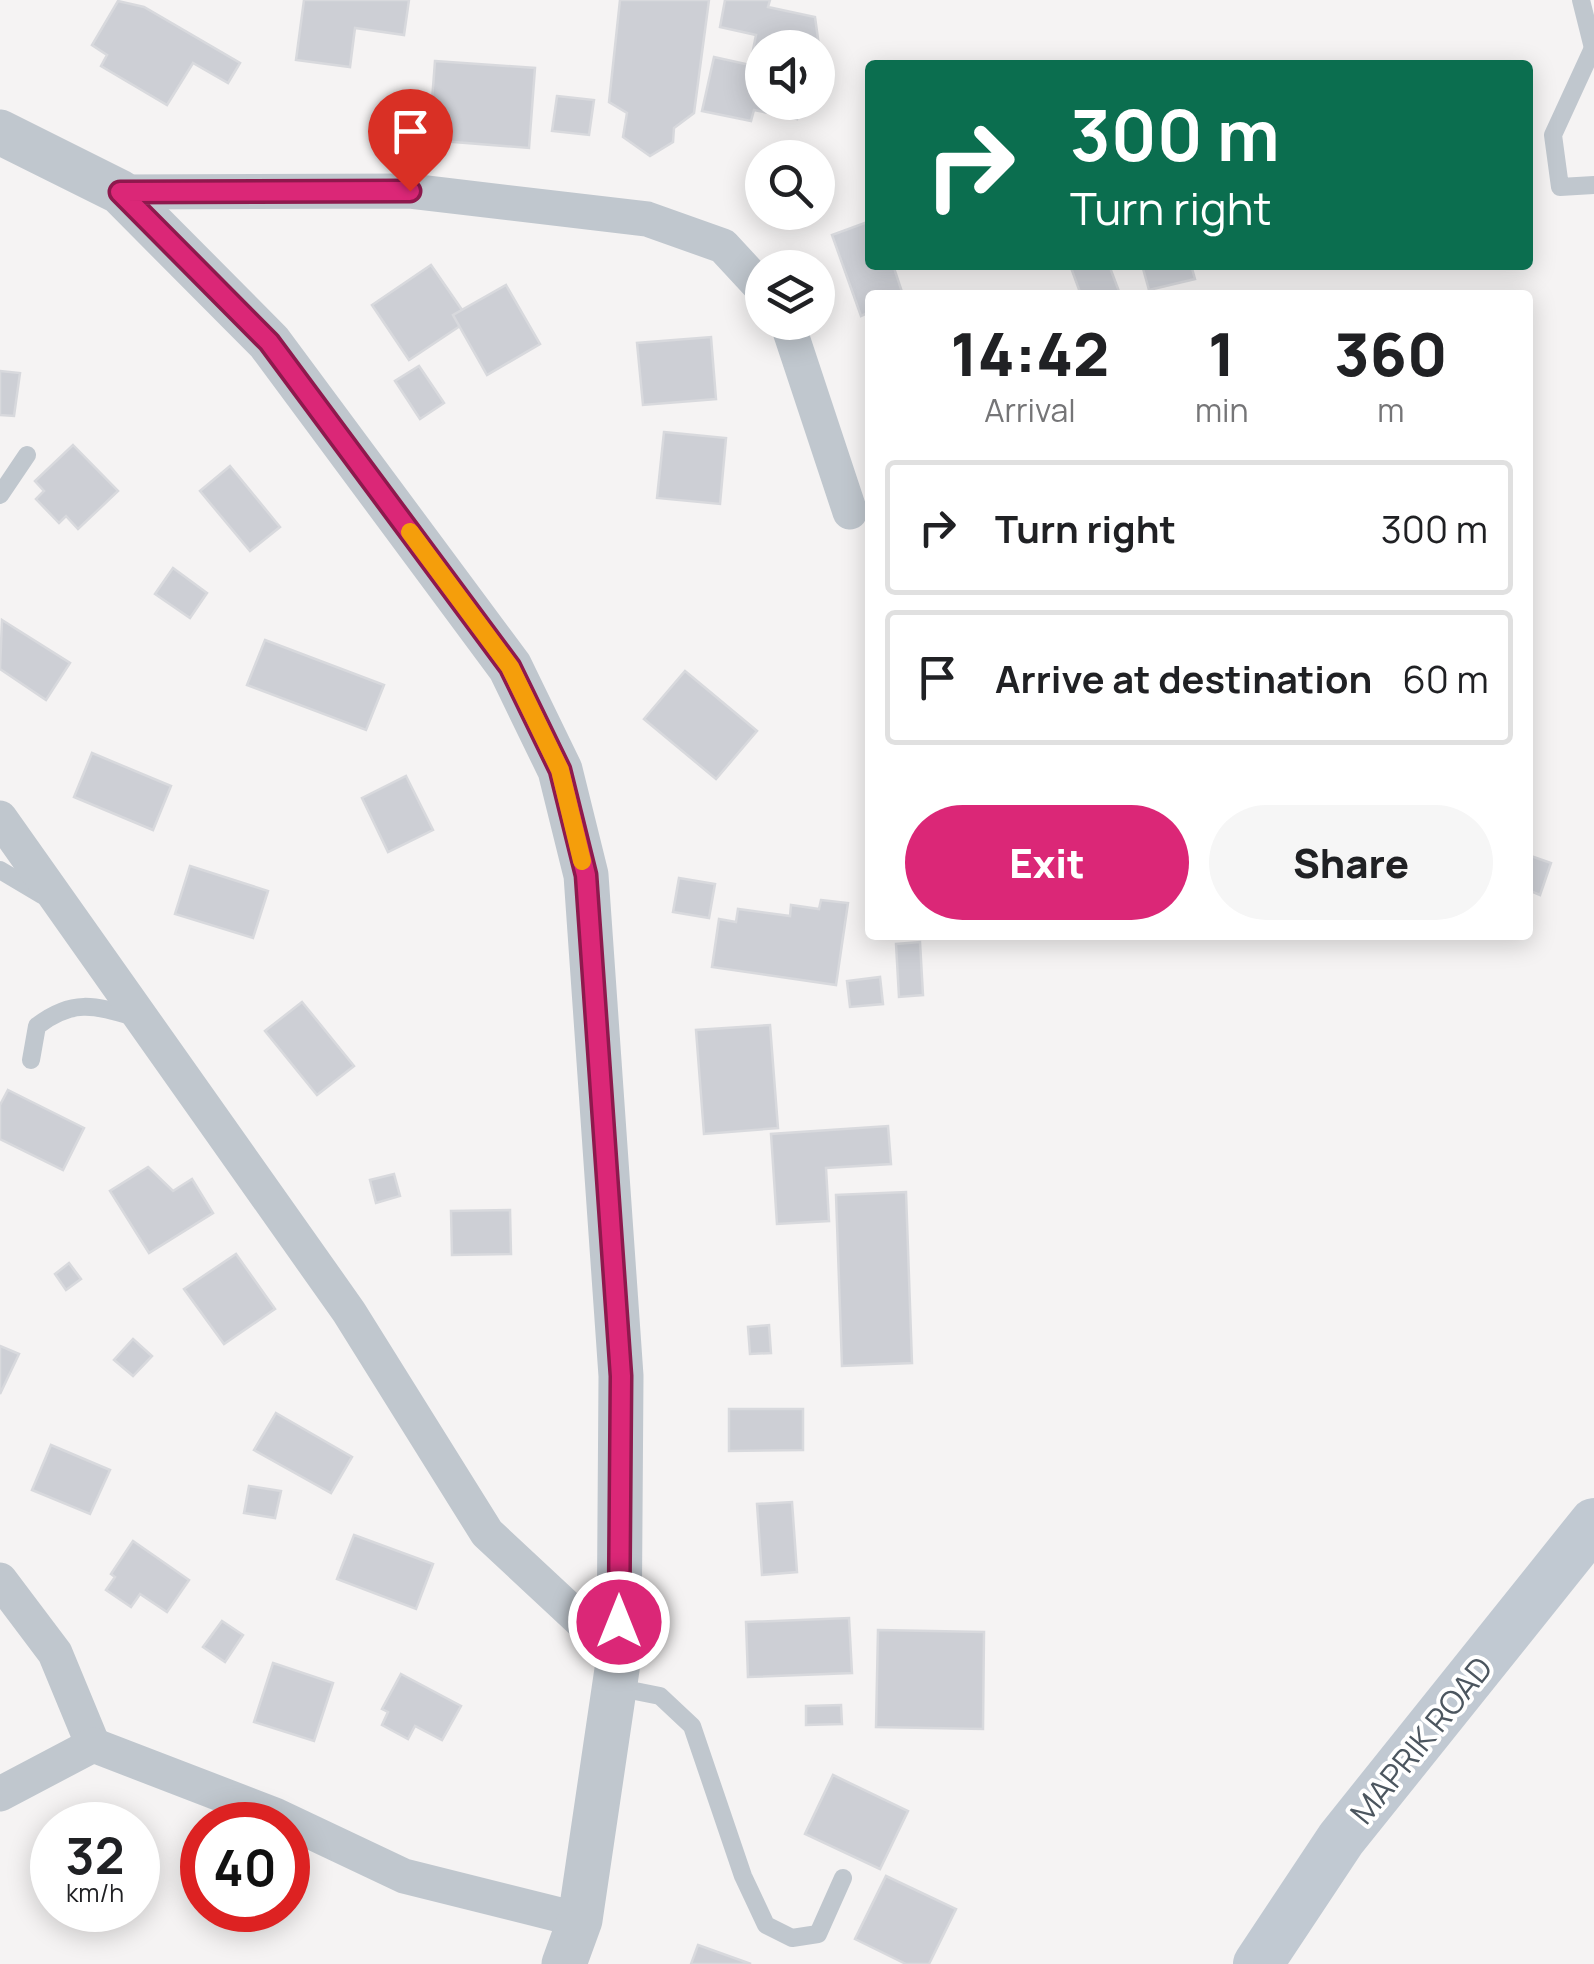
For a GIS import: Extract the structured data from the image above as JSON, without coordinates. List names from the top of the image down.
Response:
{
  "streets": {
    "main road": ["MAPRIK ROAD"]
  },
  "page": {
    "turn": ["300 m", "Turn right"],
    "eta": [
      "14:42",
      "Arrival",
      "1",
      "min",
      "360",
      "m"
    ],
    "list": [
      {
        "name": "Turn right",
        "value": "300 m"
      },
      {
        "name": "Arrive at destination",
        "value": "60 m"
      }
    ],
    "buttons": ["Exit", "Share"],
    "speed": "32 km/h",
    "limit": "40"
  }
}
